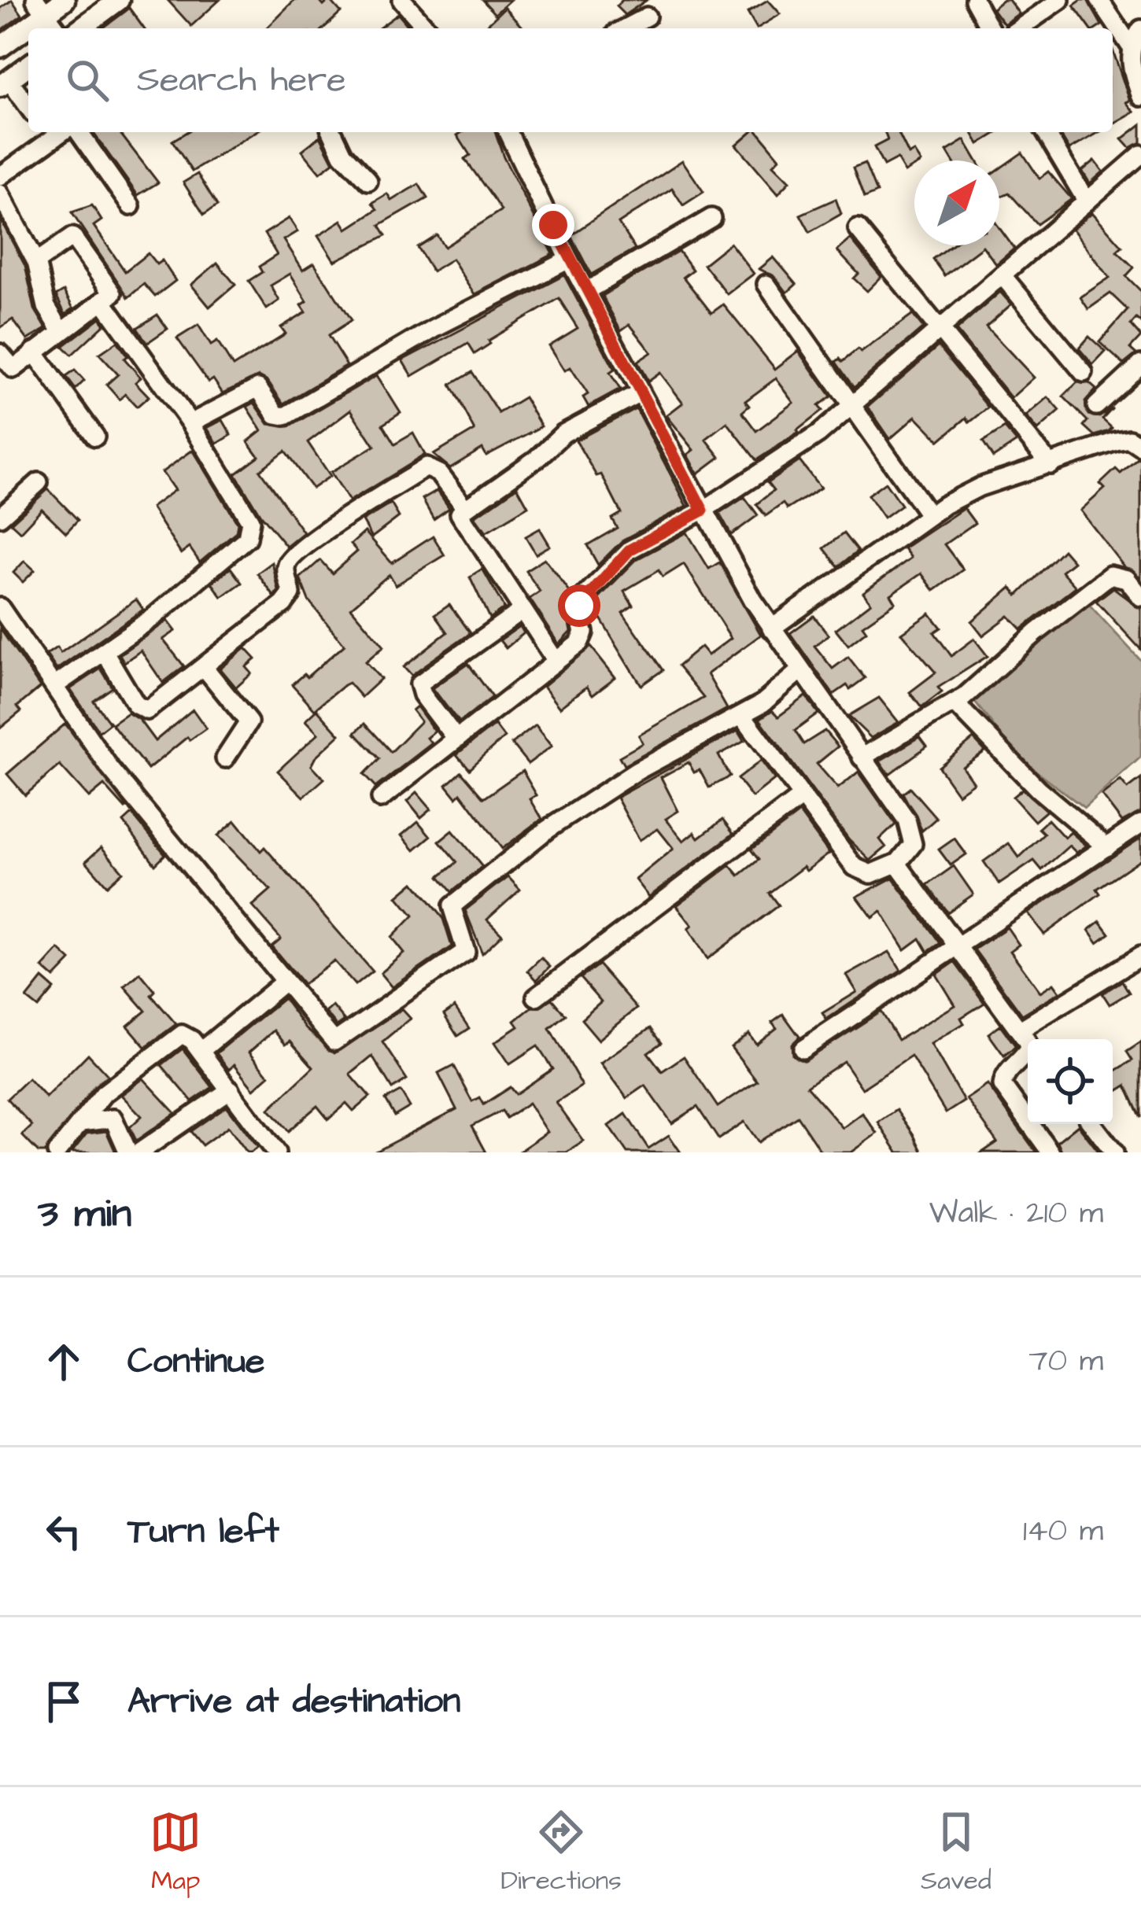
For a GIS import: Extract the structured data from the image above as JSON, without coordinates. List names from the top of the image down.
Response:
{
  "north": "top right",
  "page": {
    "search": "Search here",
    "heading": ["3 min", "Walk · 210 m"],
    "list": [
      ["Continue", "70 m"],
      ["Turn left", "140 m"],
      "Arrive at destination"
    ],
    "nav": ["Map", "Directions", "Saved"]
  }
}
